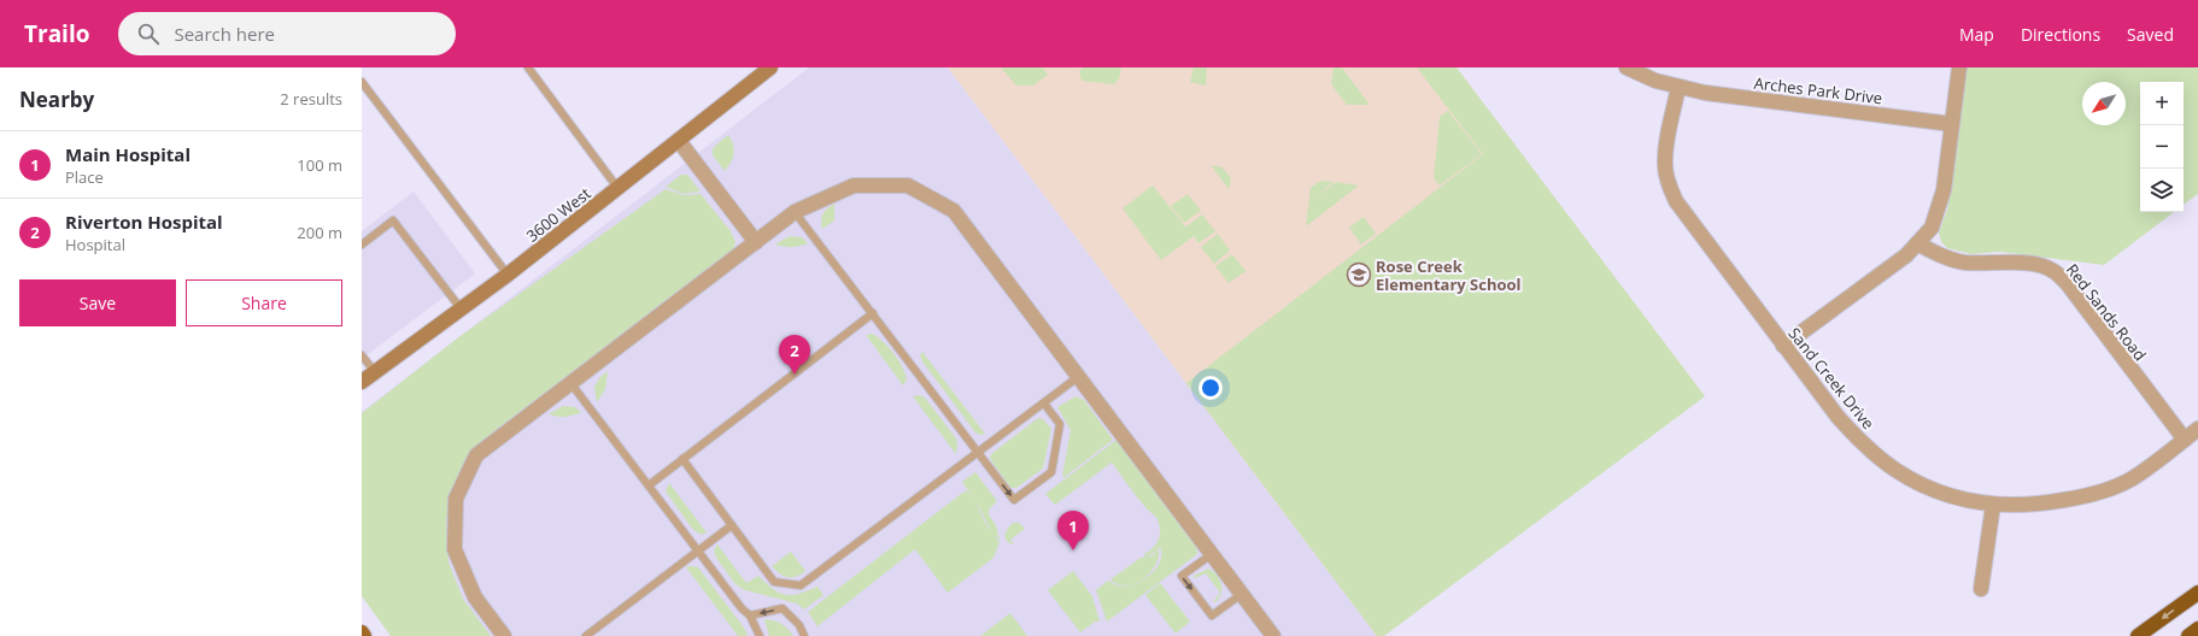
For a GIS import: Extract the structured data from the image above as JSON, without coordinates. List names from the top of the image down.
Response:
{
  "streets": {
    "main road": ["3600 West"],
    "street": ["Arches Park Drive", "Red Sands Road", "Sand Creek Drive"]
  },
  "crossings": [
    ["Arches Park Drive", "Sand Creek Drive"],
    ["Red Sands Road", "Sand Creek Drive"]
  ],
  "places": {
    "school or university": ["Rose Creek Elementary School"]
  },
  "north": "bottom left",
  "page": {
    "header": "Trailo",
    "search": "Search here",
    "nav": ["Map", "Directions", "Saved"],
    "heading": ["Nearby", "2 results"],
    "map_buttons": ["+", "−"],
    "list": [
      {
        "mark": "1",
        "name": "Main Hospital",
        "note": "Place",
        "value": "100 m"
      },
      {
        "mark": "2",
        "name": "Riverton Hospital",
        "note": "Hospital",
        "value": "200 m"
      }
    ],
    "buttons": ["Save", "Share"],
    "pins": ["2", "1"]
  }
}
